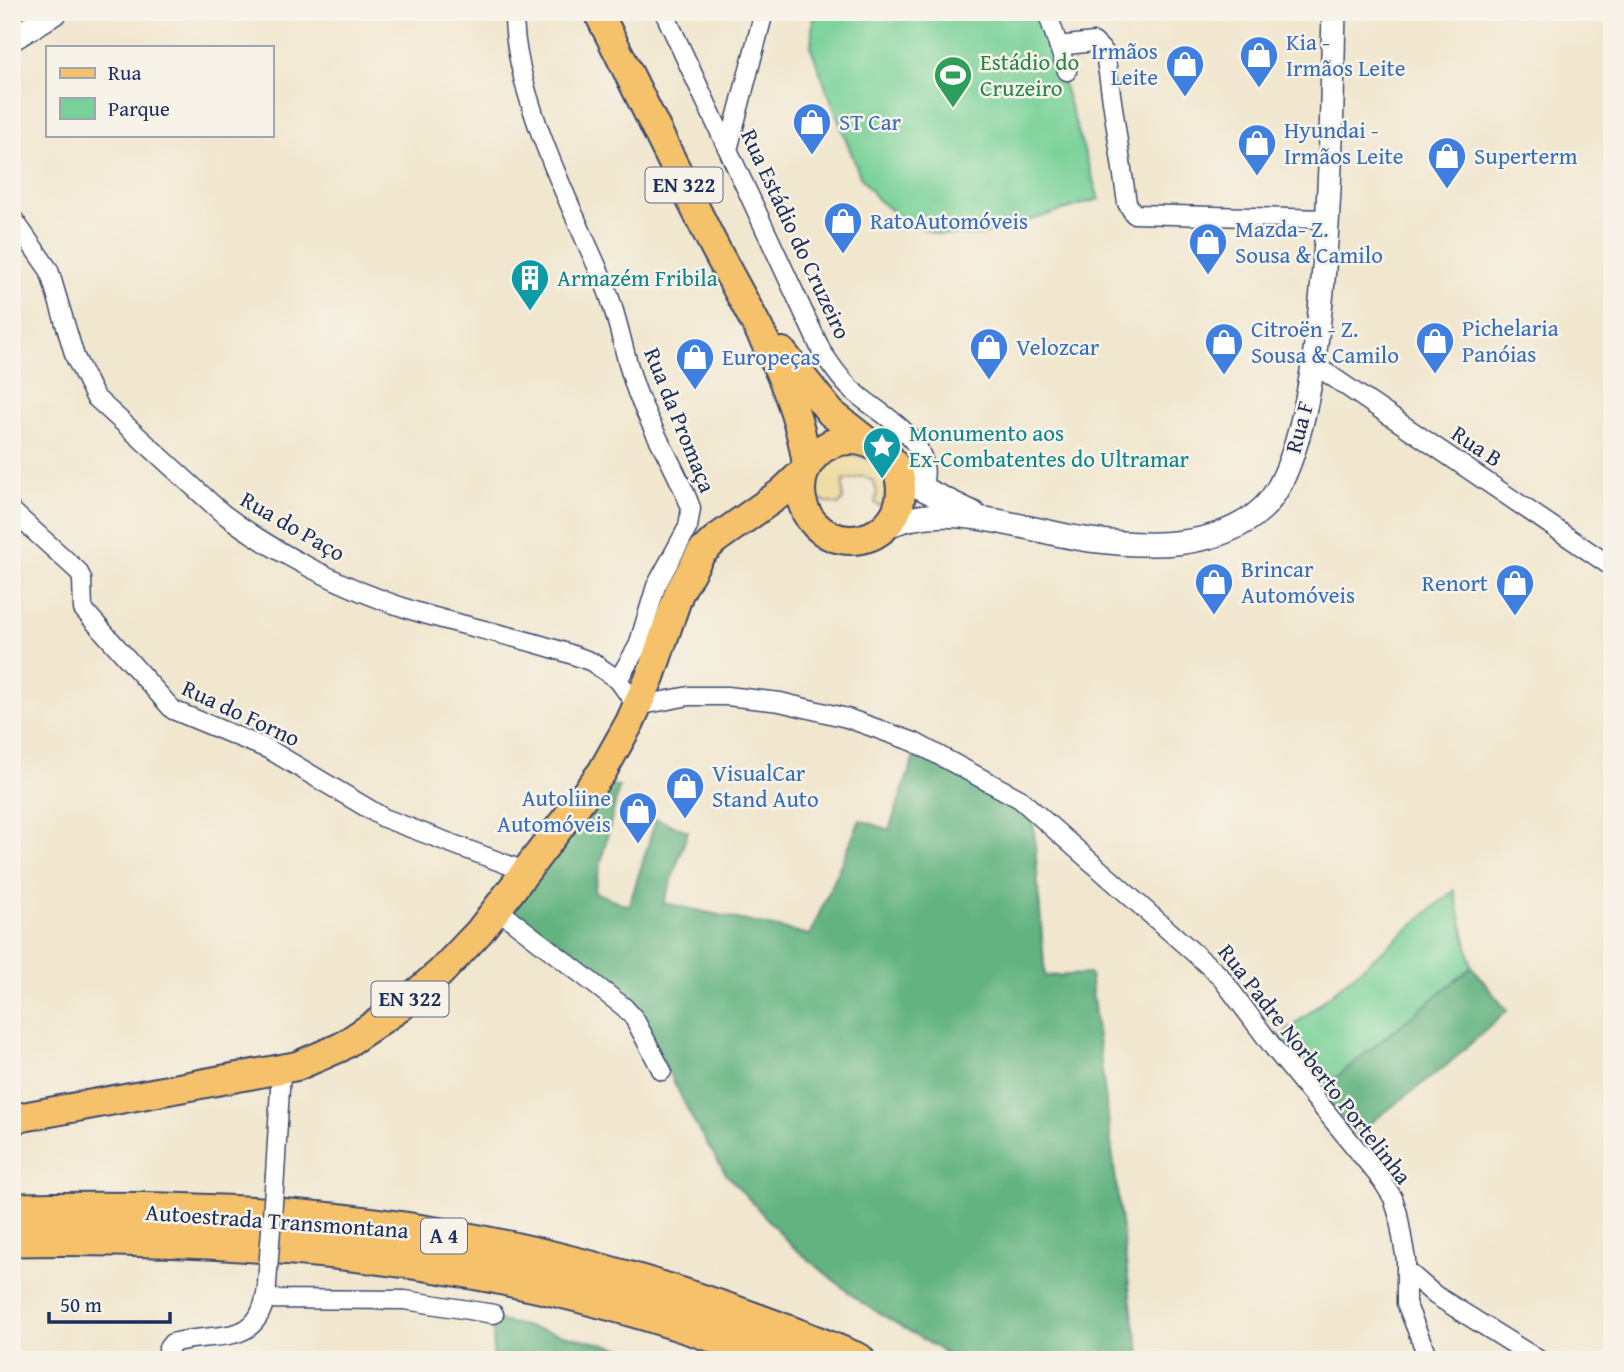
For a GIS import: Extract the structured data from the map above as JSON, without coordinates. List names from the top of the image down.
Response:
{
  "streets": {
    "highway": ["Autoestrada Transmontana", "A 4"],
    "main road": ["EN 322"],
    "street": [
      "Rua Estádio do Cruzeiro",
      "Rua da Promaça",
      "Rua F",
      "Rua B",
      "Rua do Paço",
      "Rua do Forno",
      "Rua Padre Norberto Portelinha"
    ]
  },
  "crossings": [
    ["EN 322", "Rua do Paço"],
    ["EN 322", "Rua do Forno"],
    ["EN 322", "Rua Padre Norberto Portelinha"],
    ["Rua da Promaça", "Rua do Paço"],
    ["Rua F", "Rua B"],
    ["Rua do Paço", "Rua Padre Norberto Portelinha"]
  ],
  "places": {
    "shop": [
      "Kia - Irmãos Leite",
      "Irmãos Leite",
      "ST Car",
      "Hyundai - Irmãos Leite",
      "Superterm",
      "RatoAutomóveis",
      "Mazda- Z. Sousa & Camilo",
      "Pichelaria Panóias",
      "Citroën - Z. Sousa & Camilo",
      "Velozcar",
      "Europeças",
      "Brincar Automóveis",
      "Renort",
      "VisualCar Stand Auto",
      "Autoliine Automóveis"
    ],
    "sports": ["Estádio do Cruzeiro"],
    "building": ["Armazém Fribila"],
    "place": ["Monumento aos Ex-Combatentes do Ultramar"]
  },
  "legend": ["Rua", "Parque"],
  "scale_bar": "50 m"
}
